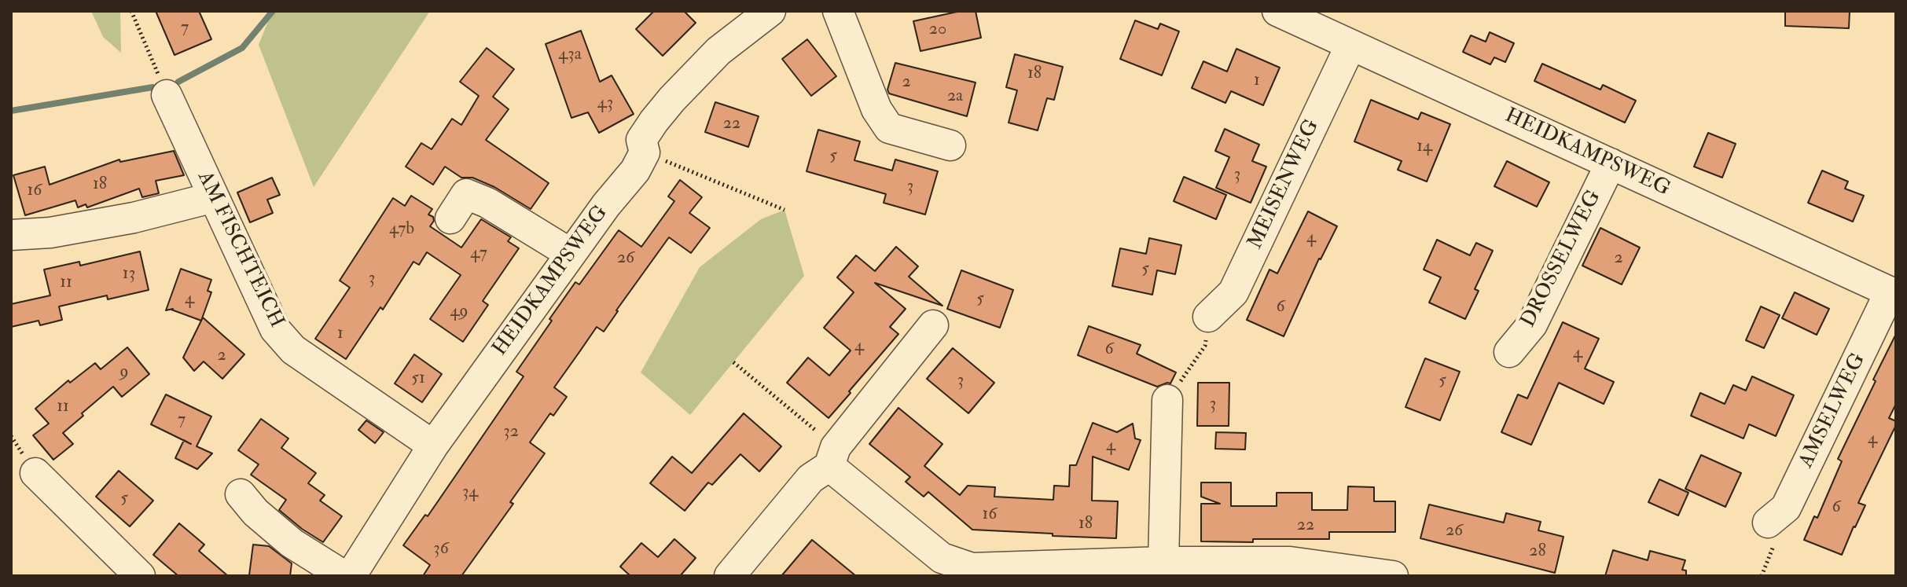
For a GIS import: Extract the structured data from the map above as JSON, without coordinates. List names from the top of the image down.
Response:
{
  "streets": {
    "street": [
      "HEIDKAMPSWEG",
      "MEISENWEG",
      "AM FISCHTEICH",
      "DROSSELWEG",
      "AMSELWEG"
    ]
  },
  "crossings": [
    ["HEIDKAMPSWEG", "MEISENWEG"],
    ["HEIDKAMPSWEG", "AM FISCHTEICH"],
    ["HEIDKAMPSWEG", "DROSSELWEG"],
    ["HEIDKAMPSWEG", "AMSELWEG"]
  ],
  "house_numbers": [
    "7",
    "20",
    "43a",
    "18",
    "1",
    "2",
    "2a",
    "43",
    "22",
    "14",
    "5",
    "3",
    "18",
    "3",
    "16",
    "47b",
    "4",
    "47",
    "26",
    "2",
    "5",
    "13",
    "3",
    "11",
    "4",
    "5",
    "6",
    "49",
    "1",
    "4",
    "6",
    "4",
    "2",
    "9",
    "51",
    "3",
    "5",
    "3",
    "11",
    "7",
    "32",
    "4",
    "4",
    "34",
    "5",
    "6",
    "16",
    "18",
    "22",
    "26",
    "36",
    "28"
  ]
}
